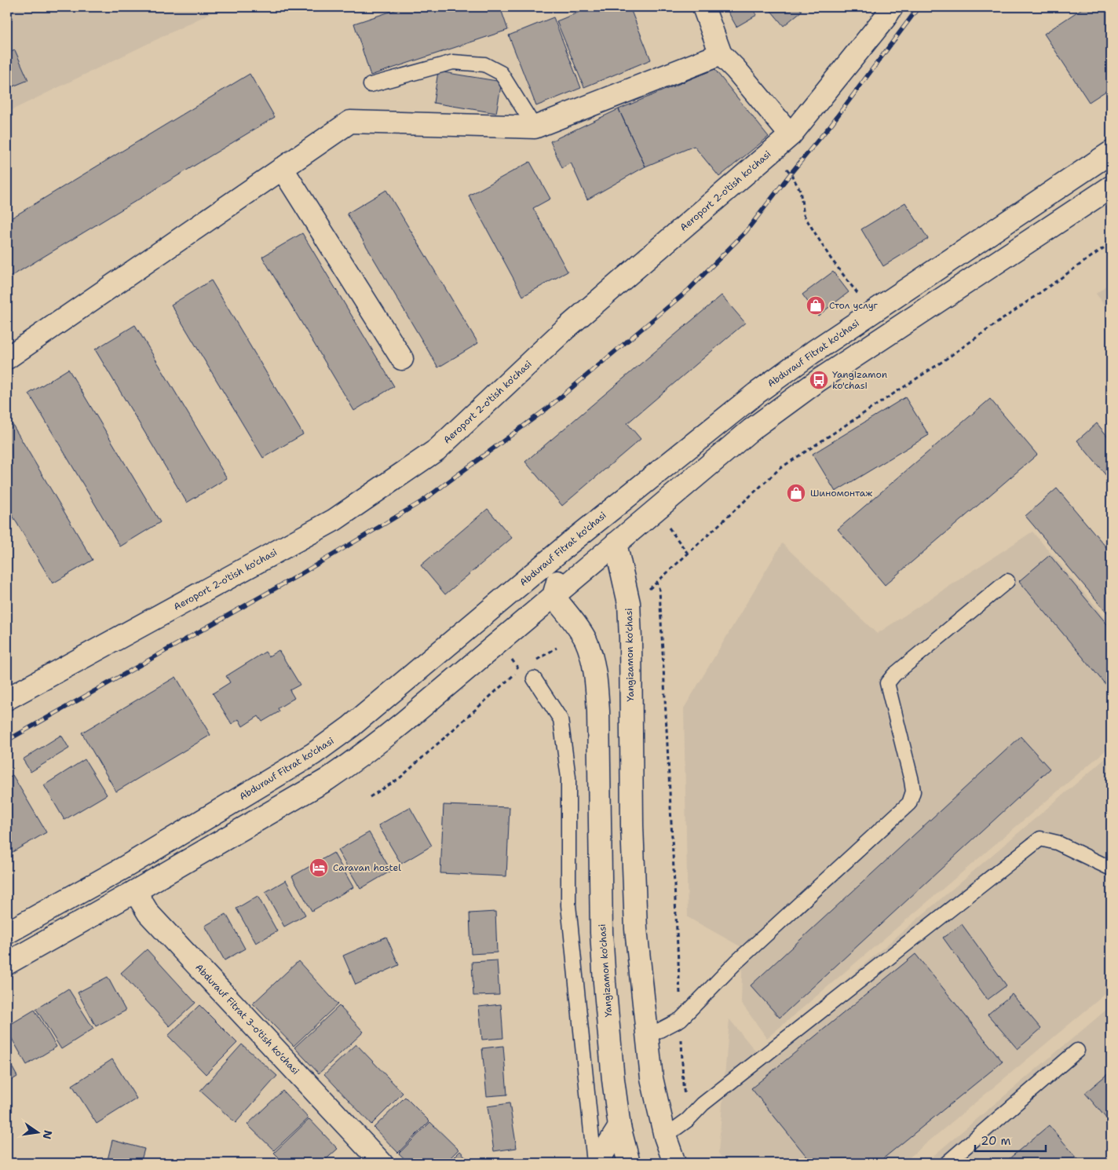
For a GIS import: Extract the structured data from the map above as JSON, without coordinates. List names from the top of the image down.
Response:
{
  "streets": {
    "main road": [
      "Aeroport 2-o'tish ko'chasi",
      "Abdurauf Fitrat ko'chasi",
      "Yangizamon ko'chasi",
      "Abdurauf Fitrat 3-o'tish ko'chasi"
    ]
  },
  "crossings": [
    ["Abdurauf Fitrat ko'chasi", "Abdurauf Fitrat 3-o'tish ko'chasi"]
  ],
  "places": {
    "shop": ["Стол услуг", "Шиномонтаж"],
    "bus stop": ["Yangizamon ko'chasi"],
    "hotel": ["Caravan hostel"]
  },
  "scale_bar": "20 m",
  "north": "right"
}
